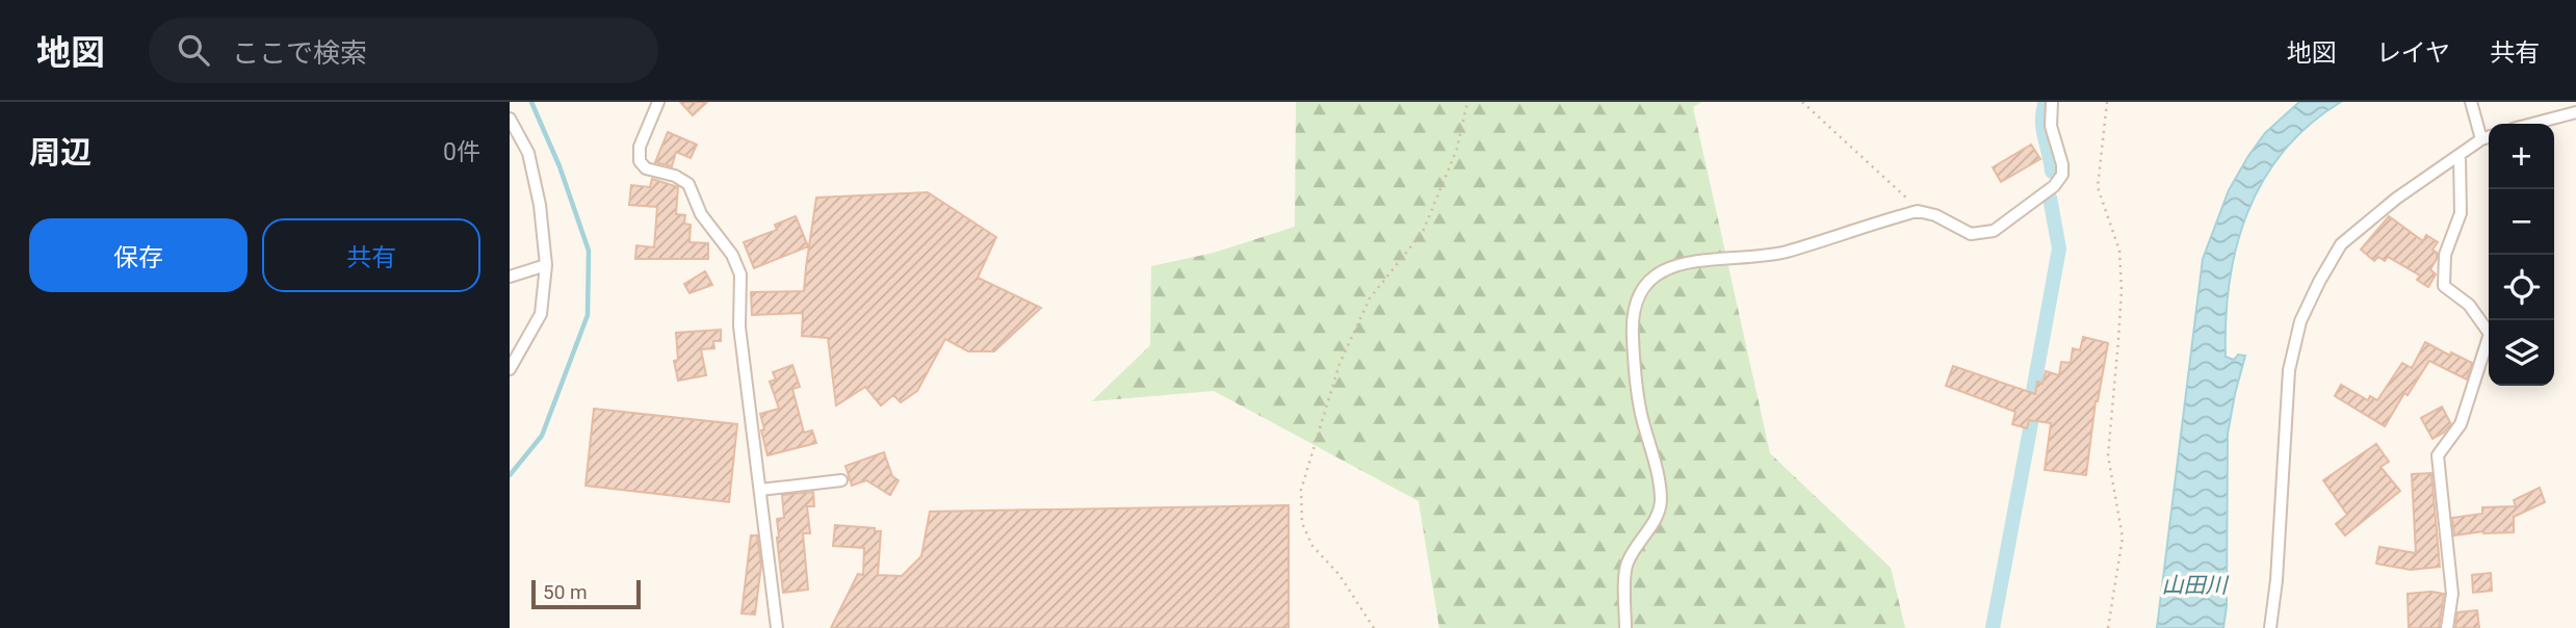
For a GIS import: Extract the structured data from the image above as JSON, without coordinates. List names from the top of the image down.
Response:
{
  "water": ["山田川"],
  "scale_bar": "50 m",
  "page": {
    "header": "地図",
    "search": "ここで検索",
    "nav": ["地図", "レイヤ", "共有"],
    "heading": ["周辺", "0件"],
    "map_buttons": ["+", "−"],
    "buttons": ["保存", "共有"],
    "scale": "50 m"
  }
}
